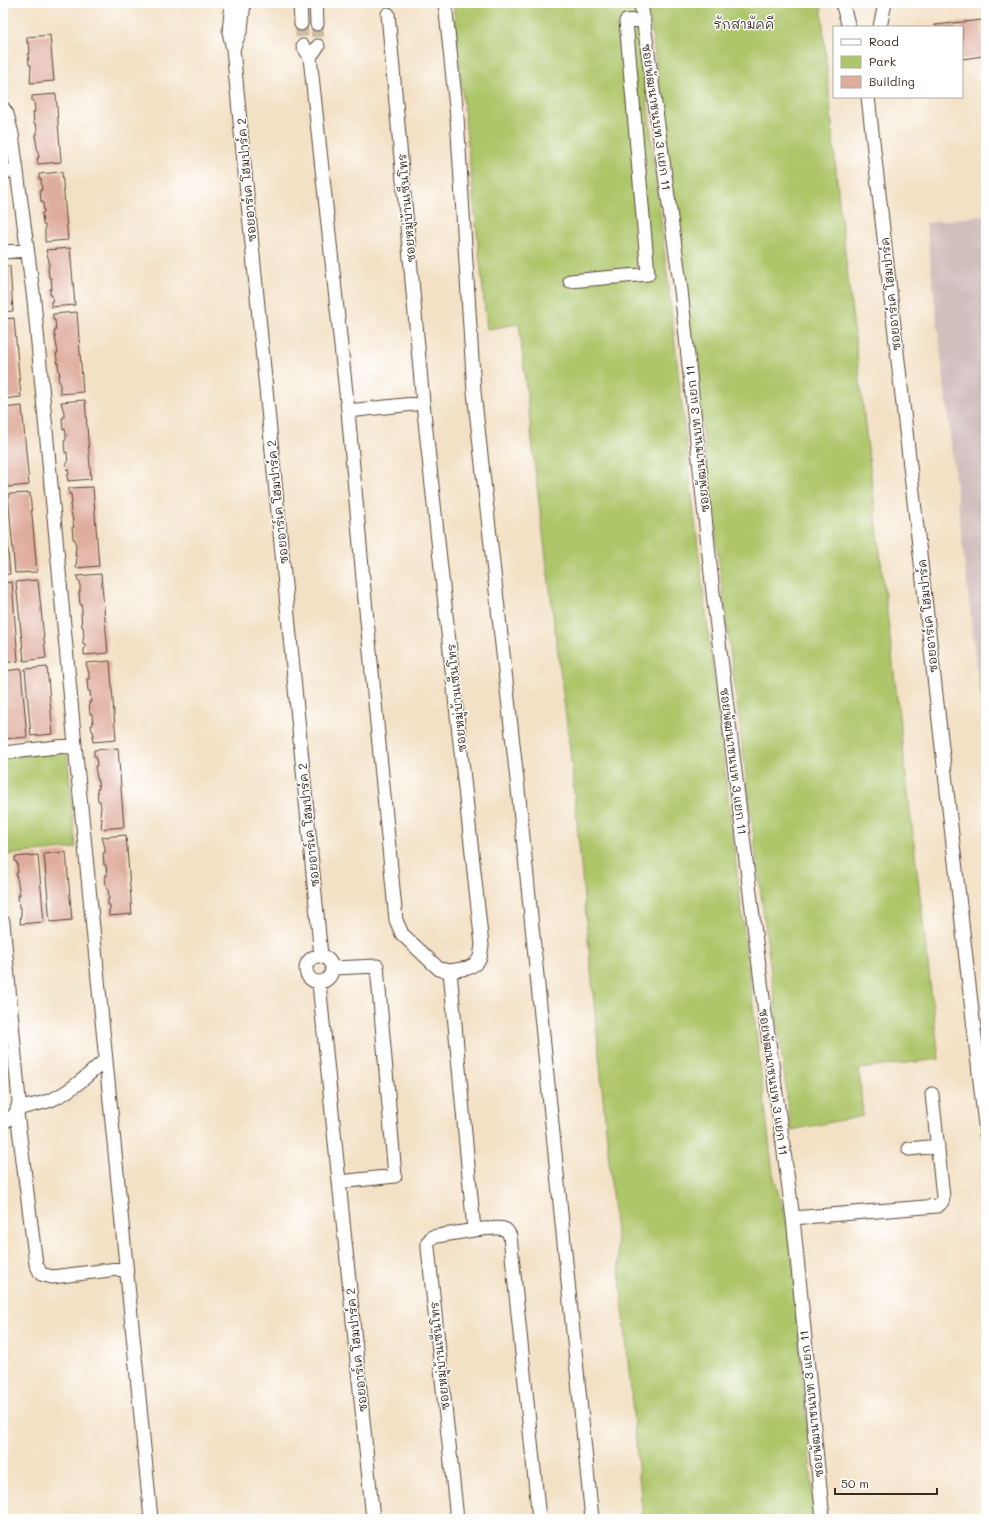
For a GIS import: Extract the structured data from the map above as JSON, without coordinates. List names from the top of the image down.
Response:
{
  "streets": {
    "street": [
      "ซอยพัฒนาชนบท 3 แยก 11",
      "ซอยอาร์เค โฮมปาร์ค 2",
      "ซอยหมู่บ้านเซ็นโทร",
      "ซอยอาร์เค โฮมปาร์ค"
    ]
  },
  "districts": ["รักสามัคคี"],
  "legend": ["Road", "Park", "Building"],
  "scale_bar": "50 m"
}
